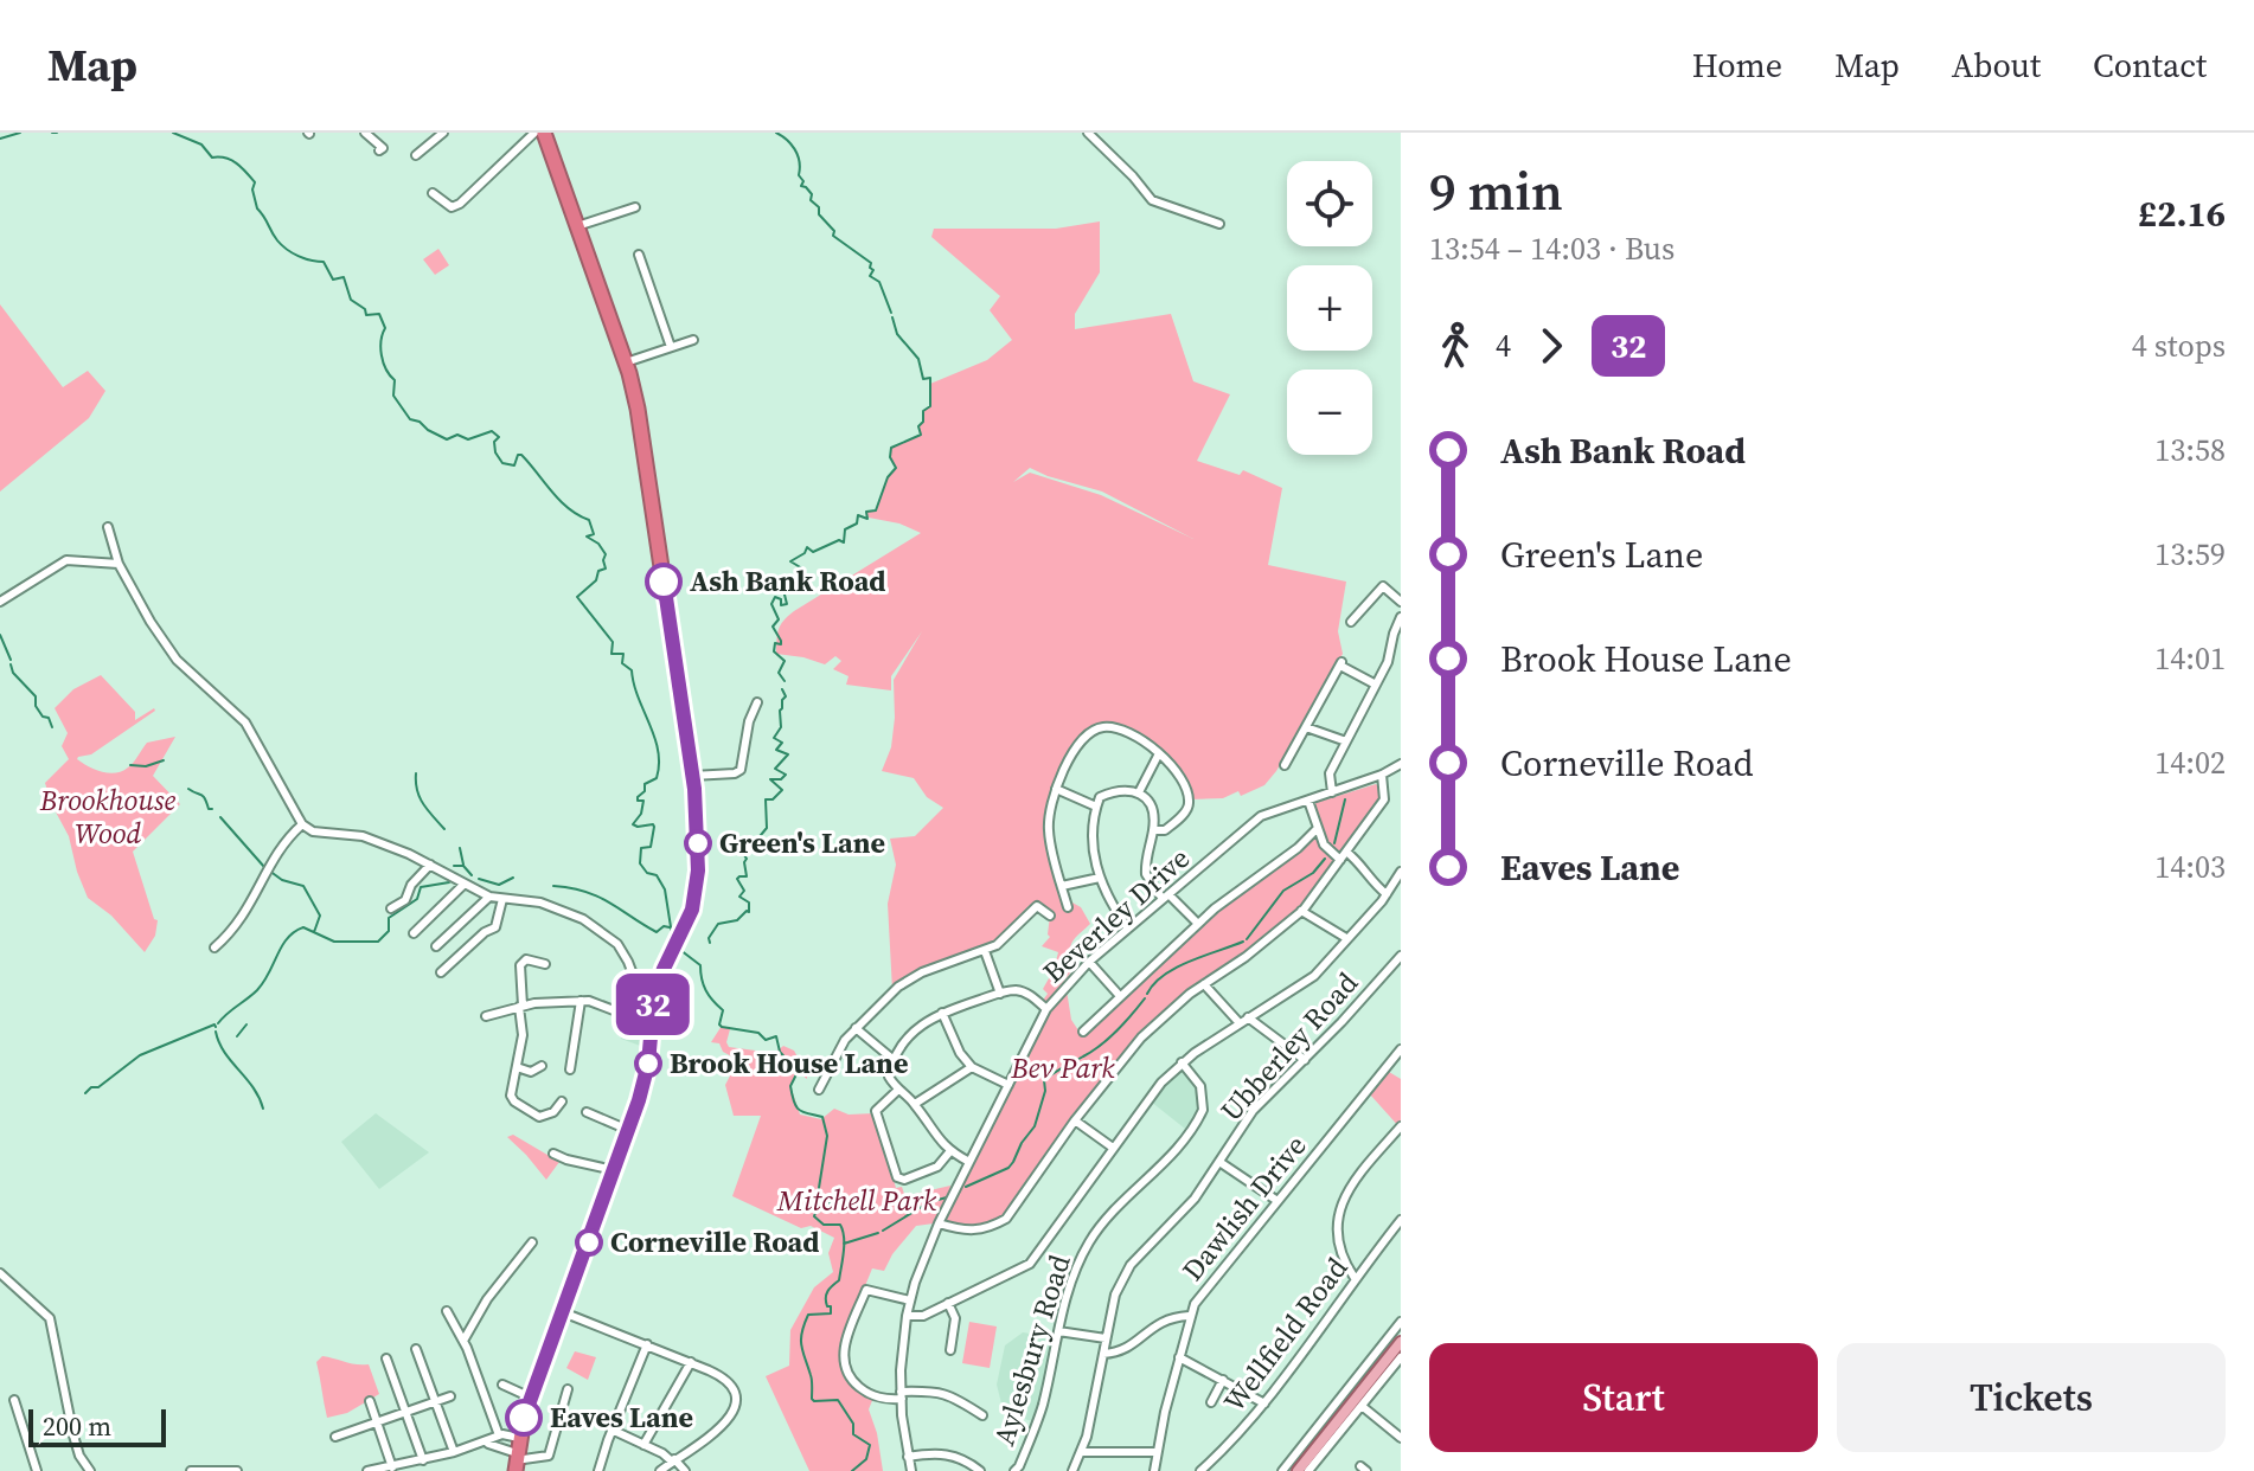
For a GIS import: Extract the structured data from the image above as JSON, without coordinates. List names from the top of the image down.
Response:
{
  "streets": {
    "street": [
      "Beverley Drive",
      "Ubberley Road",
      "Dawlish Drive",
      "Wellfield Road",
      "Aylesbury Road"
    ]
  },
  "crossings": [
    ["Beverley Drive", "Aylesbury Road"]
  ],
  "parks": ["Brookhouse Wood", "Bev Park", "Mitchell Park"],
  "places": [
    "Ash Bank Road",
    "Green's Lane",
    "Brook House Lane",
    "Corneville Road",
    "Eaves Lane"
  ],
  "lines": ["bus line 32"],
  "scale_bar": "200 m",
  "page": {
    "header": "Map",
    "nav": [
      "Home",
      "Map",
      "About",
      "Contact"
    ],
    "on_map": "32",
    "heading": ["9 min", "13:54 – 14:03 · Bus", "£2.16"],
    "map_buttons": ["+", "−"],
    "legs": ["4", "32", "4 stops"],
    "list": [
      {
        "name": "Ash Bank Road",
        "value": "13:58"
      },
      {
        "name": "Green's Lane",
        "value": "13:59"
      },
      {
        "name": "Brook House Lane",
        "value": "14:01"
      },
      {
        "name": "Corneville Road",
        "value": "14:02"
      },
      {
        "name": "Eaves Lane",
        "value": "14:03"
      }
    ],
    "buttons": ["Start", "Tickets"],
    "scale": "200 m"
  }
}
